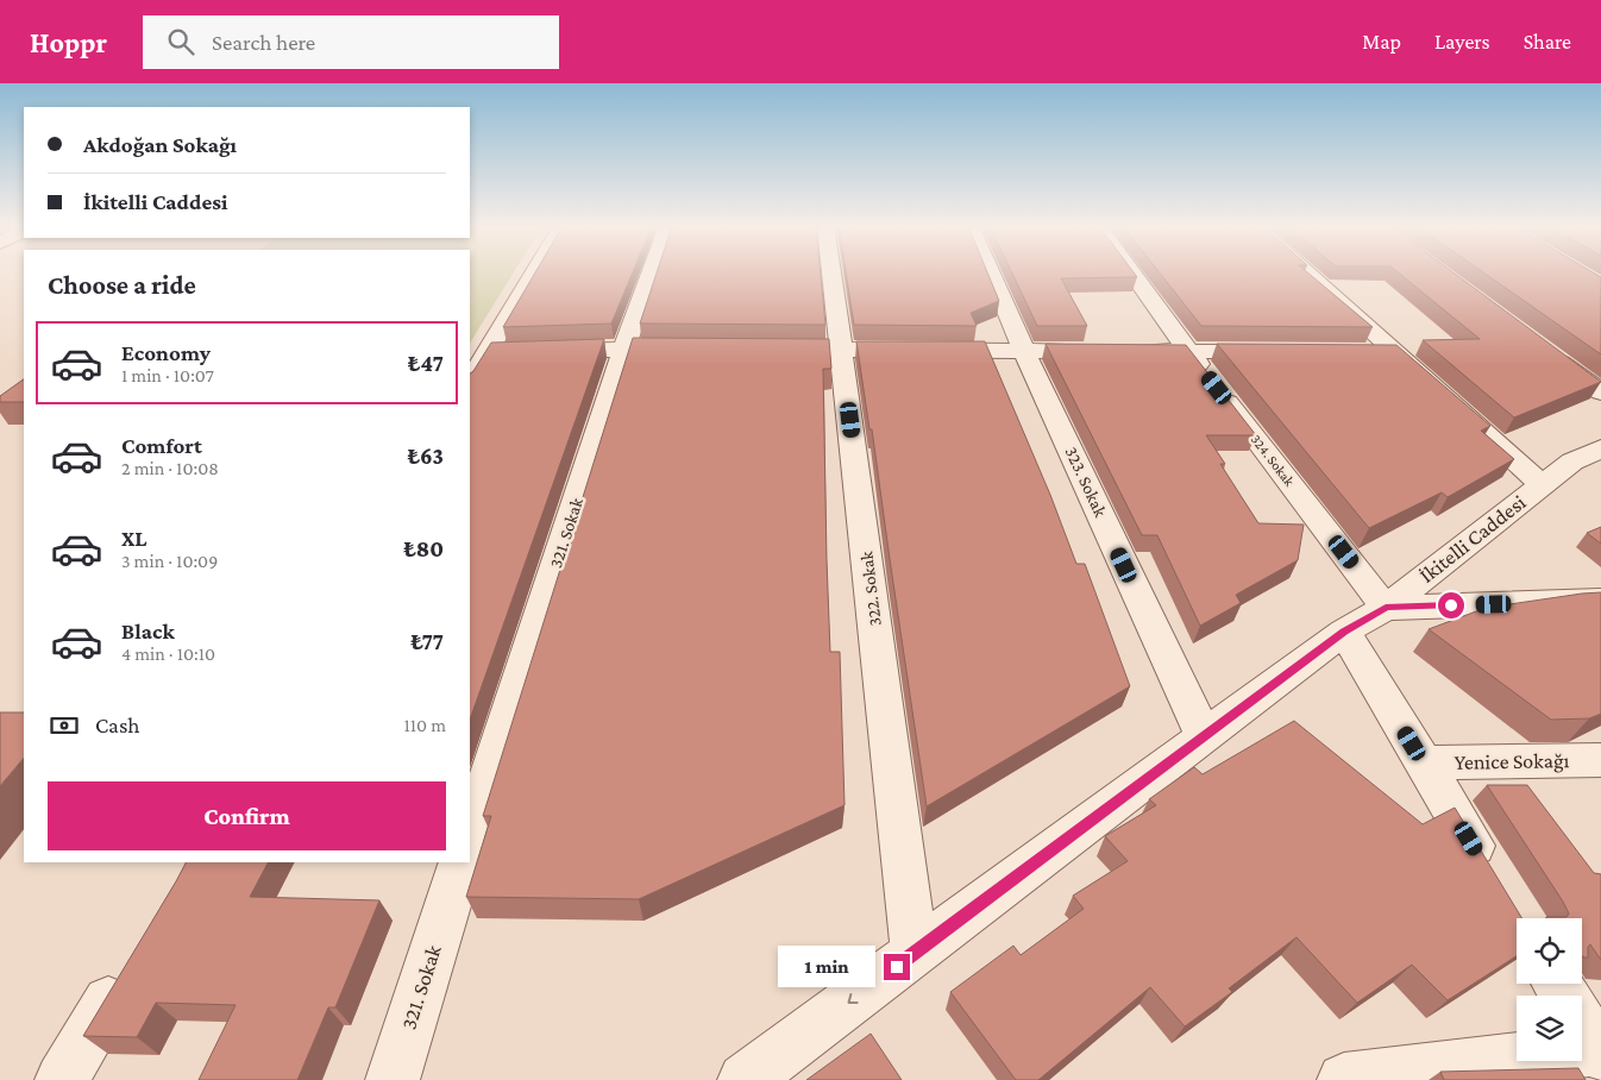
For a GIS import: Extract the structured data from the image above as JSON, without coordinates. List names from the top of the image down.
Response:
{
  "streets": {
    "street": [
      "324. Sokak",
      "323. Sokak",
      "321. Sokak",
      "İkitelli Caddesi",
      "322. Sokak",
      "Yenice Sokağı"
    ]
  },
  "crossings": [
    ["324. Sokak", "İkitelli Caddesi"],
    ["323. Sokak", "İkitelli Caddesi"],
    ["İkitelli Caddesi", "322. Sokak"]
  ],
  "page": {
    "header": "Hoppr",
    "search": "Search here",
    "nav": ["Map", "Layers", "Share"],
    "banner": ["Akdoğan Sokağı", "İkitelli Caddesi"],
    "heading": "Choose a ride",
    "list": [
      {
        "name": "Economy",
        "note": "1 min · 10:07",
        "value": "₺47"
      },
      {
        "name": "Comfort",
        "note": "2 min · 10:08",
        "value": "₺63"
      },
      {
        "name": "XL",
        "note": "3 min · 10:09",
        "value": "₺80"
      },
      {
        "name": "Black",
        "note": "4 min · 10:10",
        "value": "₺77"
      }
    ],
    "pay": ["Cash", "110 m"],
    "buttons": "Confirm",
    "bubble": "1 min"
  }
}
